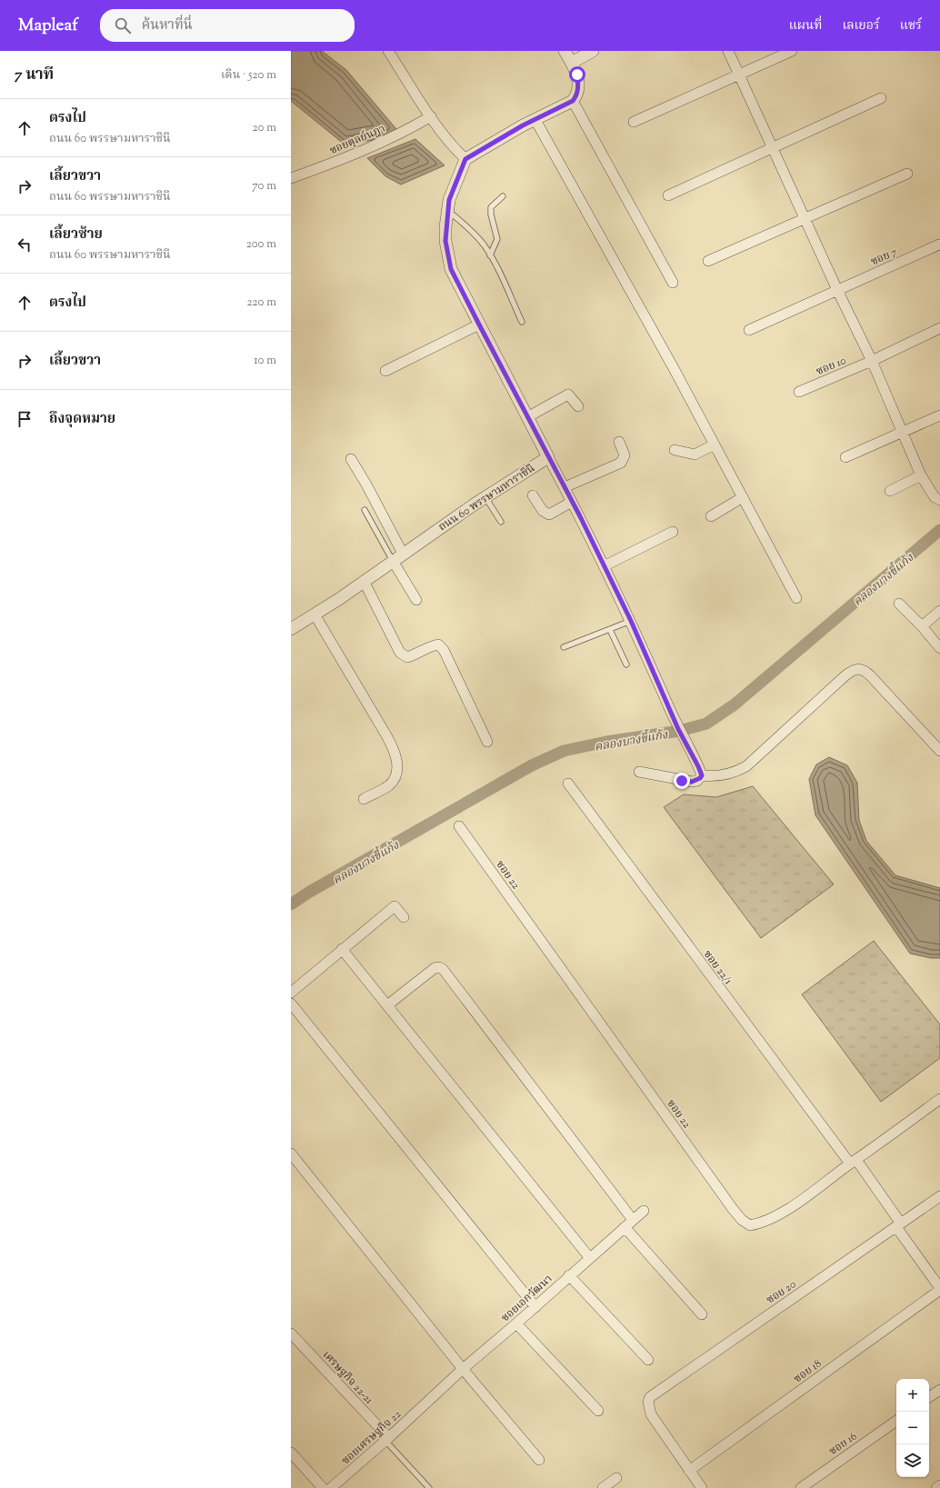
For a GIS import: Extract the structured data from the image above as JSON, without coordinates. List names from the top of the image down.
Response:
{
  "streets": {
    "street": [
      "ซอยตุลย์นฎา",
      "ซอย 7",
      "ซอย 10",
      "ถนน 60 พรรษามหาราชินี",
      "ซอย 22",
      "ซอย 22/1",
      "ซอย 20",
      "ซอยเอกวัฒนา",
      "ซอย 18",
      "เศรษฐกิจ 22-21",
      "ซอยเศรษฐกิจ 22",
      "ซอย 16"
    ]
  },
  "crossings": [
    ["ซอย 22", "ซอย 22/1"],
    ["ซอย 22/1", "ซอย 20"],
    ["ซอย 22/1", "ซอย 18"],
    ["ซอย 20", "ซอย 18"],
    ["ซอยเอกวัฒนา", "ซอยเศรษฐกิจ 22"],
    ["เศรษฐกิจ 22-21", "ซอยเศรษฐกิจ 22"]
  ],
  "water": ["คลองบางขี้แก้ง"],
  "page": {
    "header": "Mapleaf",
    "search": "ค้นหาที่นี่",
    "nav": ["แผนที่", "เลเยอร์", "แชร์"],
    "heading": ["7 นาที", "เดิน · 520 m"],
    "list": [
      ["ตรงไป", "ถนน 60 พรรษามหาราชินี", "20 m"],
      ["เลี้ยวขวา", "ถนน 60 พรรษามหาราชินี", "70 m"],
      ["เลี้ยวซ้าย", "ถนน 60 พรรษามหาราชินี", "200 m"],
      ["ตรงไป", "220 m"],
      ["เลี้ยวขวา", "10 m"],
      "ถึงจุดหมาย"
    ],
    "map_buttons": ["+", "−"]
  }
}
